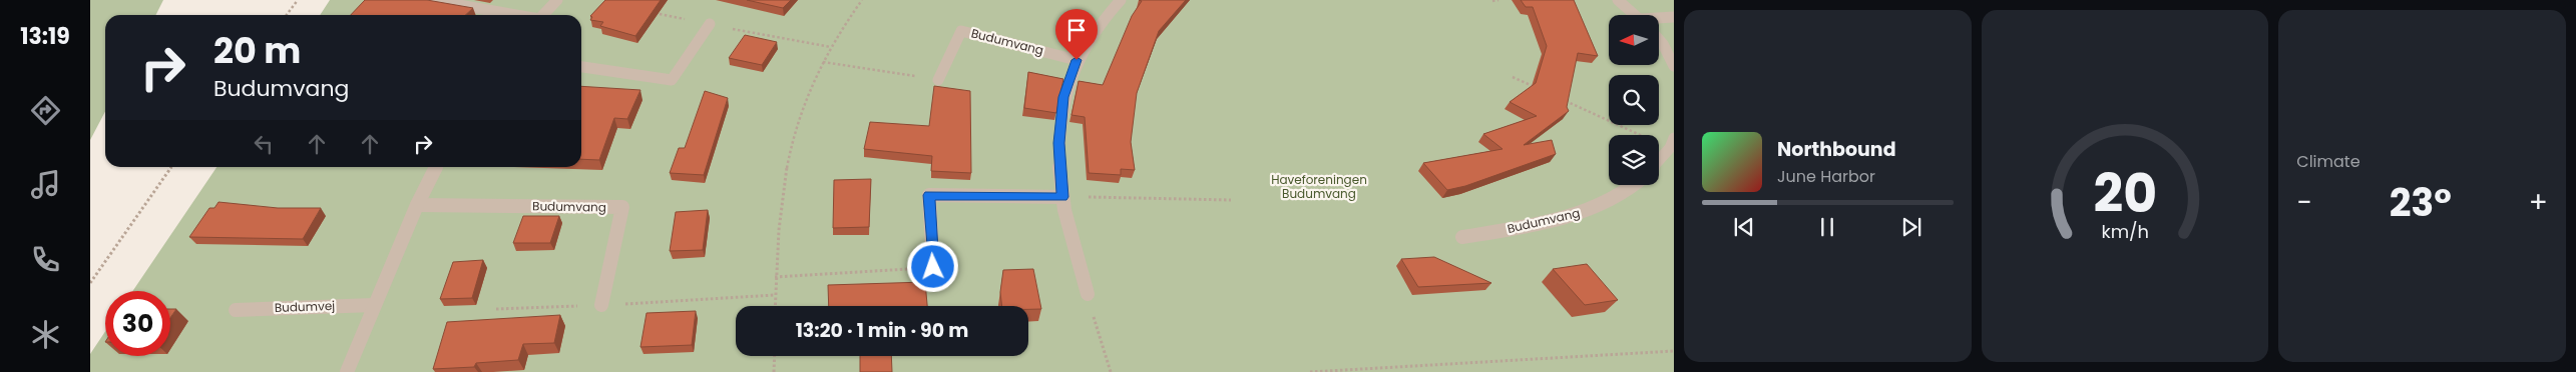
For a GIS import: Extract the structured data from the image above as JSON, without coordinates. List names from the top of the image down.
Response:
{
  "streets": {
    "street": ["Budumvang", "Budumvej"]
  },
  "parks": ["Haveforeningen Budumvang"],
  "north": "left",
  "page": {
    "tabs": "13:19",
    "tile": "Climate",
    "turn": ["20 m", "Budumvang"],
    "song": ["Northbound", "June Harbor"],
    "heat": ["−", "23°", "+"],
    "limit": "30",
    "trip": "13:20 · 1 min · 90 m",
    "gauge": ["20", "km/h"]
  }
}
